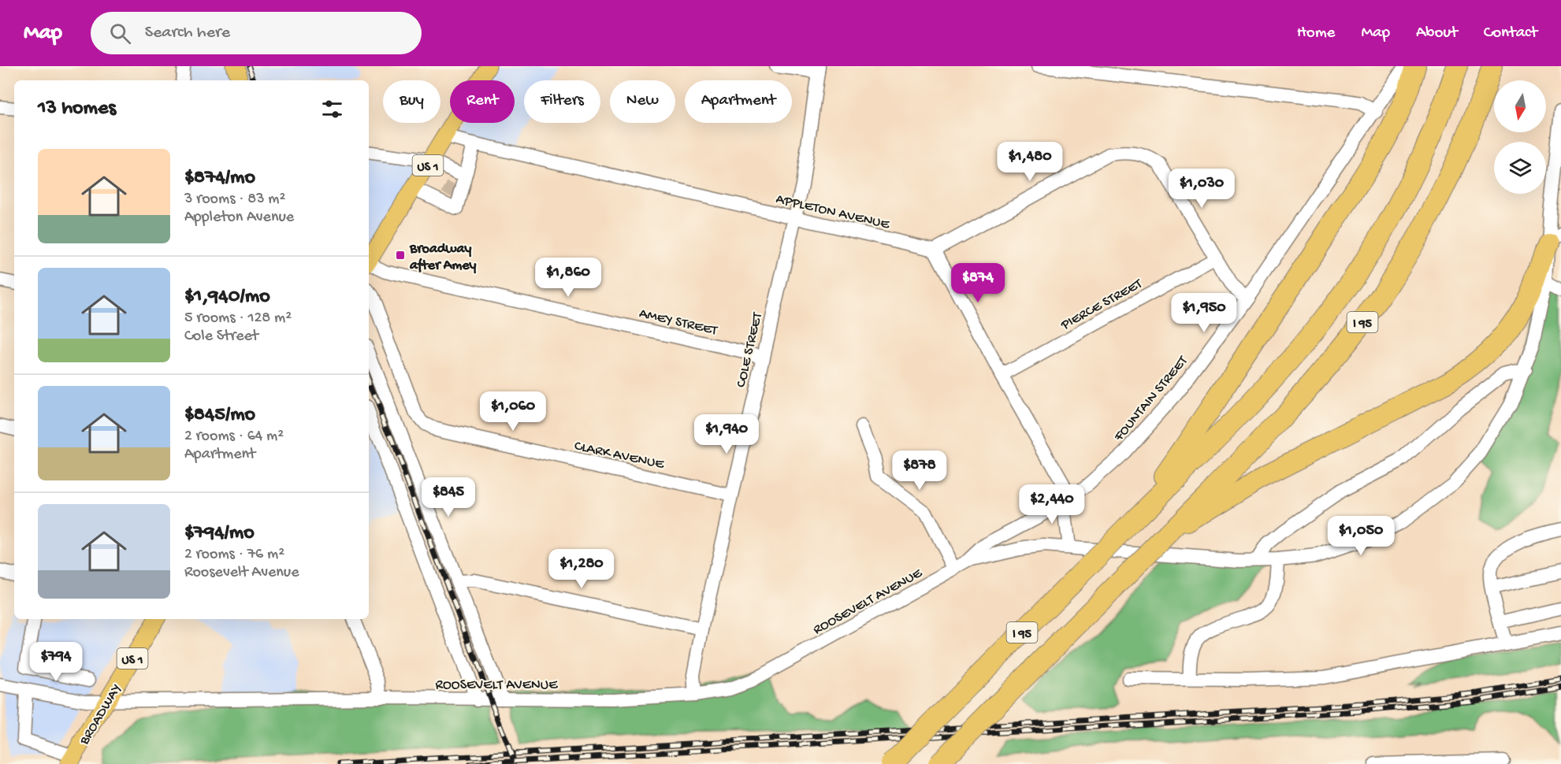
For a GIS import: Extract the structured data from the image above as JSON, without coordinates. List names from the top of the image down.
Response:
{
  "streets": {
    "highway": ["I 95"],
    "main road": ["US 1", "BROADWAY"],
    "street": [
      "APPLETON AVENUE",
      "PIERCE STREET",
      "AMEY STREET",
      "COLE STREET",
      "FOUNTAIN STREET",
      "CLARK AVENUE",
      "ROOSEVELT AVENUE"
    ]
  },
  "crossings": [
    ["US 1", "APPLETON AVENUE"],
    ["APPLETON AVENUE", "COLE STREET"],
    ["AMEY STREET", "COLE STREET"],
    ["COLE STREET", "CLARK AVENUE"],
    ["COLE STREET", "ROOSEVELT AVENUE"],
    ["FOUNTAIN STREET", "ROOSEVELT AVENUE"],
    ["ROOSEVELT AVENUE", "BROADWAY"]
  ],
  "places": {
    "transit": ["Broadway after Amey"]
  },
  "north": "bottom",
  "page": {
    "header": "Map",
    "search": "Search here",
    "nav": [
      "Home",
      "Map",
      "About",
      "Contact"
    ],
    "chip": [
      "Buy",
      "Rent",
      "Filters",
      "New",
      "Apartment"
    ],
    "heading": "13 homes",
    "list": [
      {
        "name": "$874/mo",
        "note": "3 rooms · 83 m² · Appleton Avenue"
      },
      {
        "name": "$1,940/mo",
        "note": "5 rooms · 128 m² · Cole Street"
      },
      {
        "name": "$845/mo",
        "note": "2 rooms · 64 m² · Apartment"
      },
      {
        "name": "$794/mo",
        "note": "2 rooms · 76 m² · Roosevelt Avenue"
      }
    ],
    "price": [
      "$1,480",
      "$1,030",
      "$1,860",
      "$874",
      "$1,950",
      "$1,060",
      "$1,940",
      "$878",
      "$845",
      "$2,440",
      "$1,050",
      "$1,280",
      "$794"
    ]
  }
}
